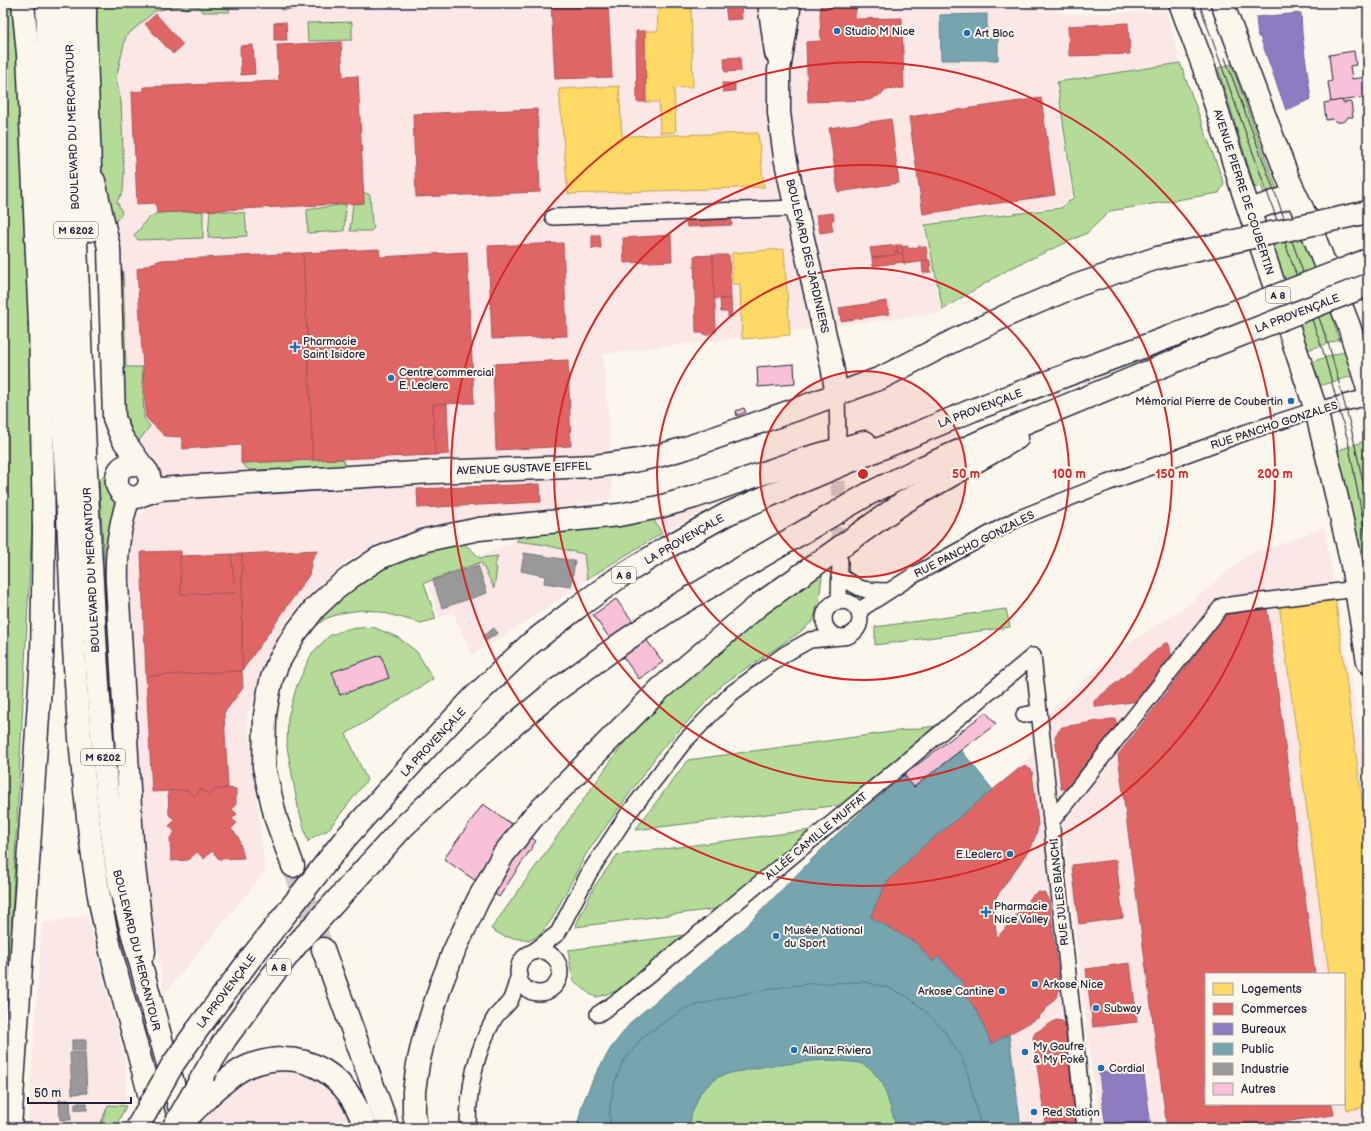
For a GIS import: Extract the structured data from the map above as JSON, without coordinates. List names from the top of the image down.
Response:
{
  "streets": {
    "main road": [
      "BOULEVARD DU MERCANTOUR",
      "AVENUE PIERRE DE COUBERTIN",
      "M 6202",
      "BOULEVARD DES JARDINIERS",
      "A 8",
      "LA PROVENÇALE",
      "AVENUE GUSTAVE EIFFEL"
    ],
    "street": ["RUE PANCHO GONZALES", "ALLÉE CAMILLE MUFFAT", "RUE JULES BIANCHI"]
  },
  "crossings": [
    ["AVENUE PIERRE DE COUBERTIN", "RUE PANCHO GONZALES"],
    ["BOULEVARD DES JARDINIERS", "AVENUE GUSTAVE EIFFEL"],
    ["ALLÉE CAMILLE MUFFAT", "RUE JULES BIANCHI"]
  ],
  "places": {
    "other": [
      "Studio M Nice",
      "Art Bloc",
      "Centre commercial E. Leclerc",
      "Mémorial Pierre de Coubertin",
      "E.Leclerc",
      "Musée National du Sport",
      "Arkose Nice",
      "Arkose Cantine",
      "Subway",
      "Allianz Riviera",
      "My Gaufre & My Poké",
      "Cordial",
      "Red Station"
    ],
    "health": ["Pharmacie Saint Isidore", "Pharmacie Nice Valley"]
  },
  "legend": [
    "Logements",
    "Commerces",
    "Bureaux",
    "Public",
    "Industrie",
    "Autres"
  ],
  "scale_bar": "50 m",
  "rings": [
    "50 m",
    "100 m",
    "150 m",
    "200 m"
  ]
}
